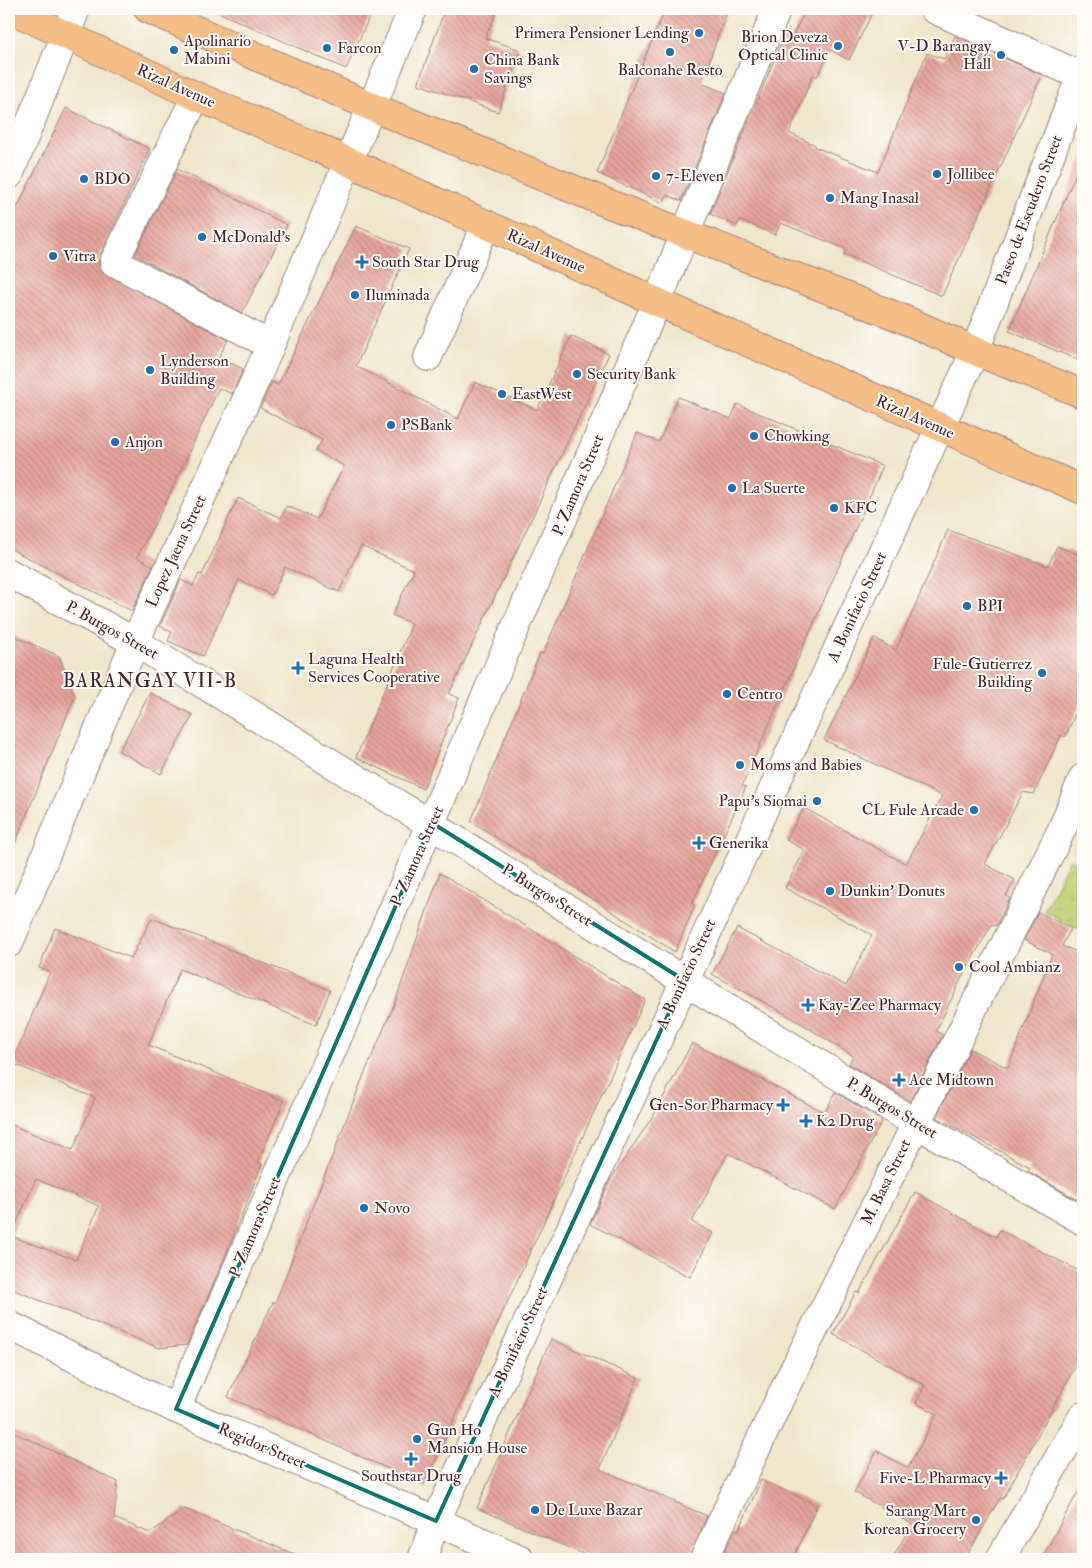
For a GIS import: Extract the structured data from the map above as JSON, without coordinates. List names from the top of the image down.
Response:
{
  "streets": {
    "main road": ["Rizal Avenue"],
    "street": [
      "Paseo de Escudero Street",
      "P. Zamora Street",
      "Lopez Jaena Street",
      "A. Bonifacio Street",
      "P. Burgos Street",
      "M. Basa Street",
      "Regidor Street"
    ]
  },
  "crossings": [
    ["Rizal Avenue", "Paseo de Escudero Street"],
    ["Rizal Avenue", "P. Zamora Street"],
    ["Rizal Avenue", "Lopez Jaena Street"],
    ["Rizal Avenue", "A. Bonifacio Street"],
    ["Paseo de Escudero Street", "A. Bonifacio Street"],
    ["P. Zamora Street", "P. Burgos Street"],
    ["P. Zamora Street", "Regidor Street"],
    ["Lopez Jaena Street", "P. Burgos Street"],
    ["A. Bonifacio Street", "P. Burgos Street"],
    ["A. Bonifacio Street", "Regidor Street"],
    ["P. Burgos Street", "M. Basa Street"]
  ],
  "districts": ["BARANGAY VII-B"],
  "places": {
    "other": [
      "Primera Pensioner Lending",
      "Brion Deveza Optical Clinic",
      "Farcon",
      "Apolinario Mabini",
      "Balconahe Resto",
      "V-D Barangay Hall",
      "China Bank Savings",
      "Jollibee",
      "7-Eleven",
      "BDO",
      "Mang Inasal",
      "McDonald's",
      "Vitra",
      "Iluminada",
      "Lynderson Building",
      "Security Bank",
      "EastWest",
      "PSBank",
      "Chowking",
      "Anjon",
      "La Suerte",
      "KFC",
      "BPI",
      "Fule-Gutierrez Building",
      "Centro",
      "Moms and Babies",
      "Papu's Siomai",
      "CL Fule Arcade",
      "Dunkin' Donuts",
      "Cool Ambianz",
      "Novo",
      "Gun Ho Mansion House",
      "De Luxe Bazar",
      "Sarang Mart Korean Grocery"
    ],
    "health": [
      "South Star Drug",
      "Laguna Health Services Cooperative",
      "Generika",
      "Kay-Zee Pharmacy",
      "Ace Midtown",
      "Gen-Sor Pharmacy",
      "K2 Drug",
      "Southstar Drug",
      "Five-L Pharmacy"
    ]
  }
}
